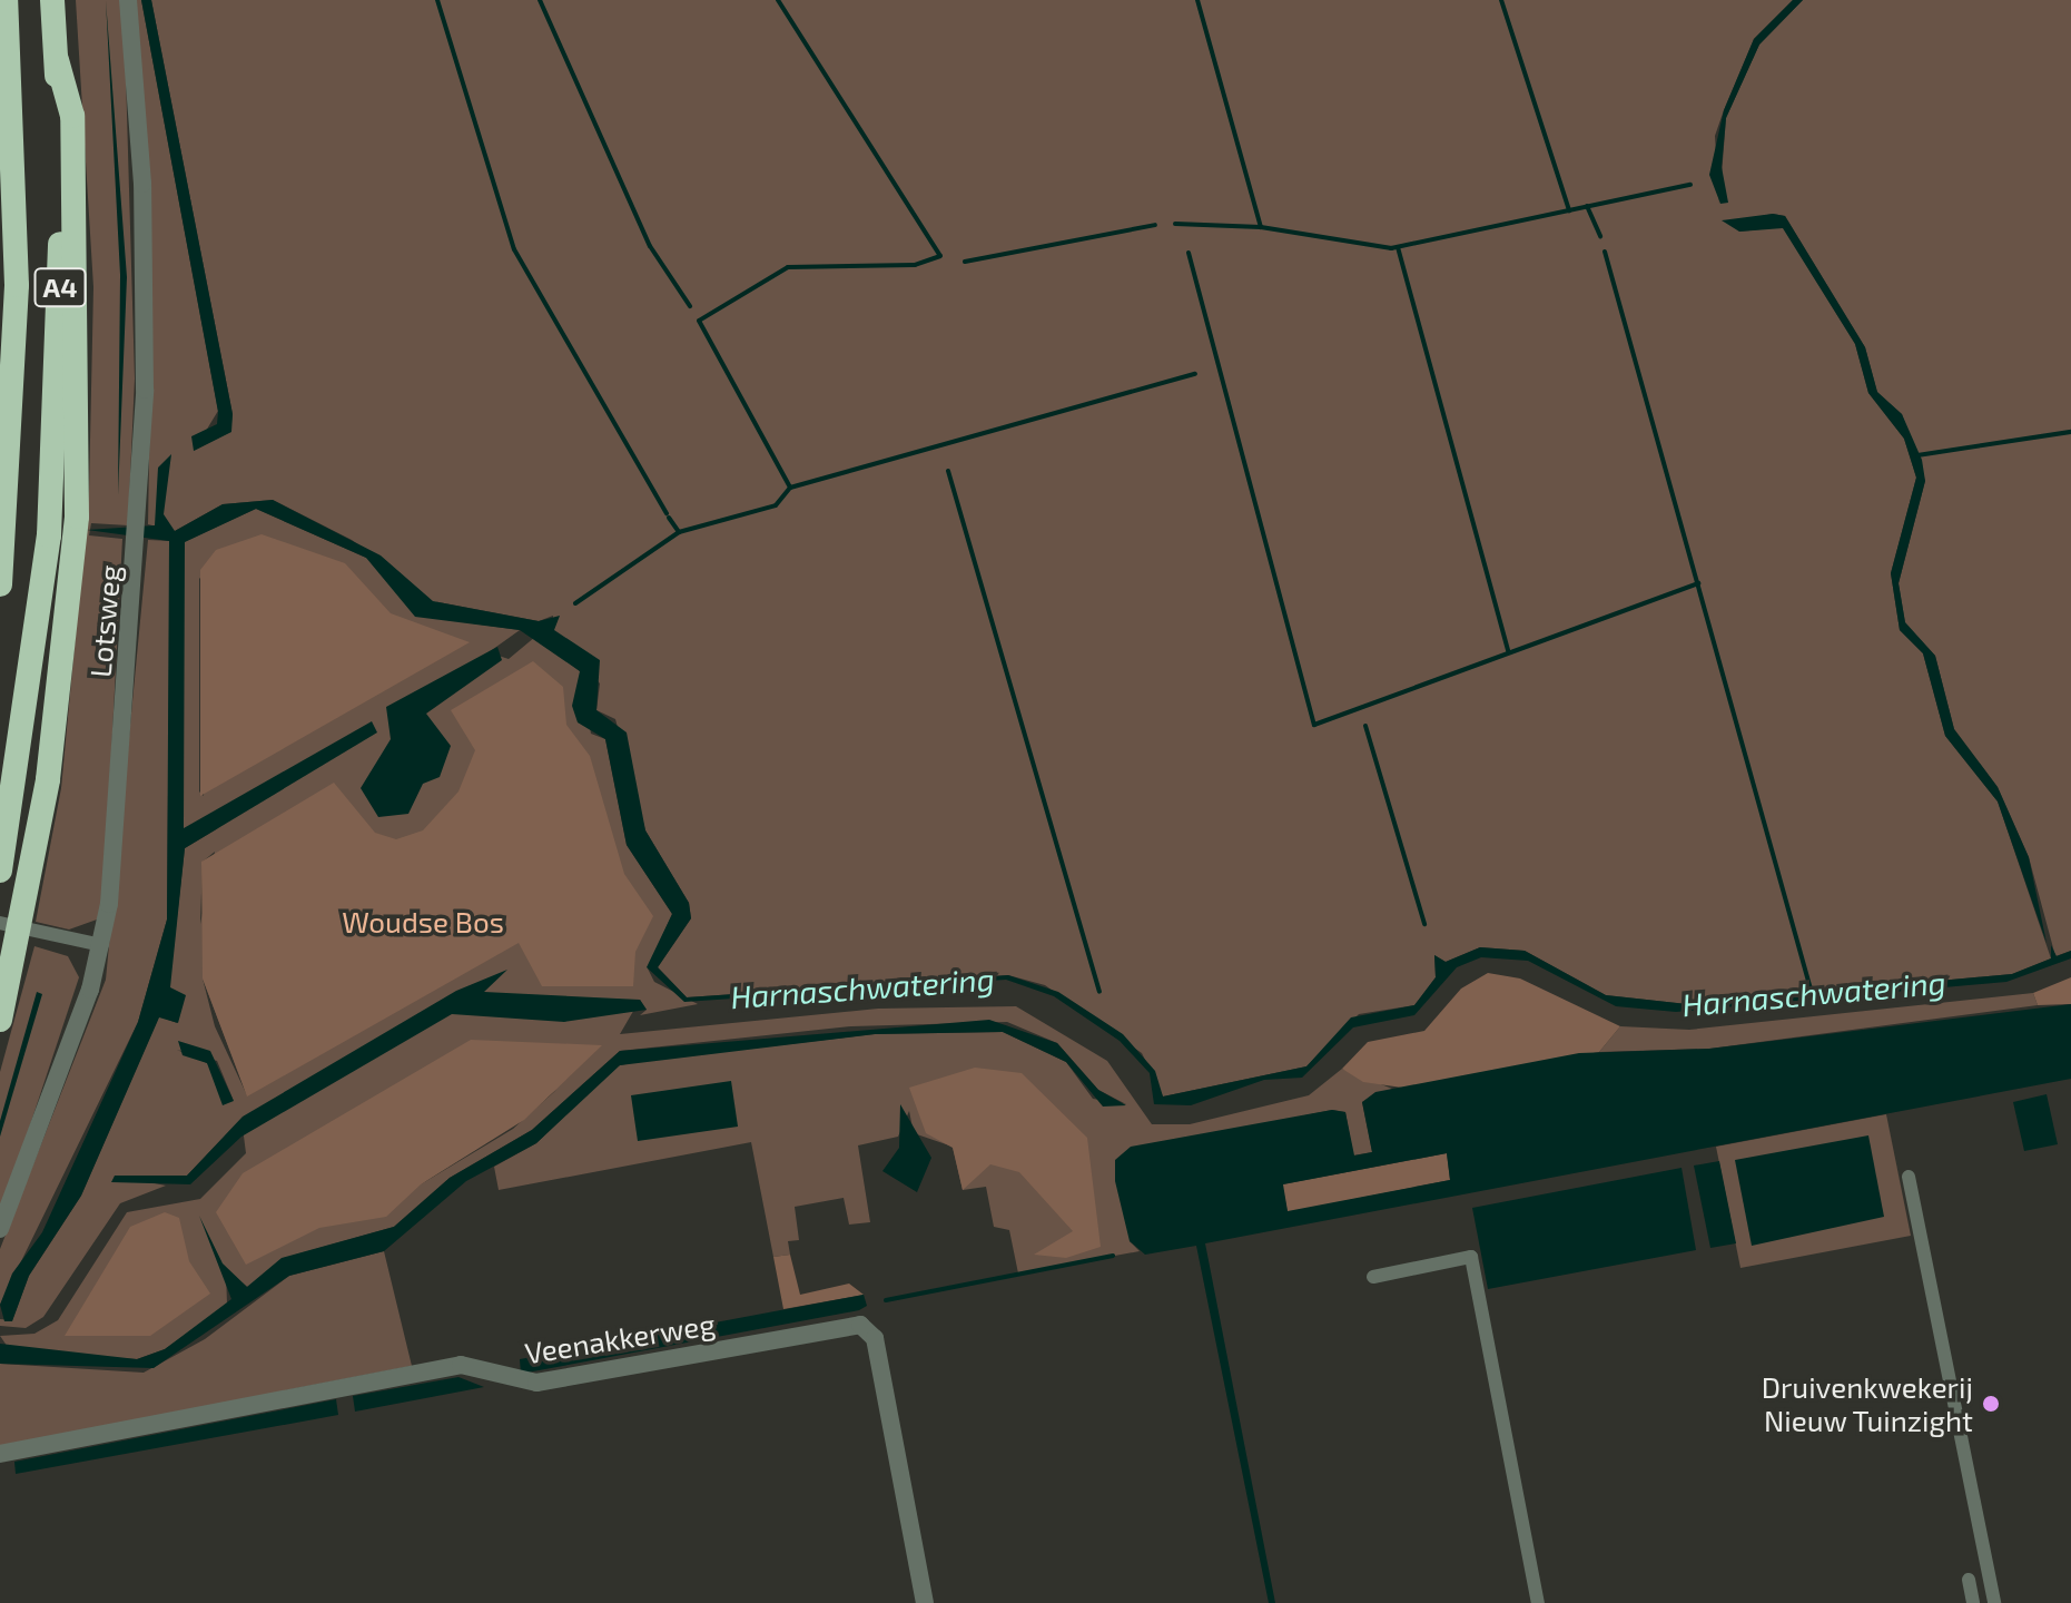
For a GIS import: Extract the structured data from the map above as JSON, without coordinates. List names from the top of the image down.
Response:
{
  "streets": {
    "highway": ["A4"],
    "street": ["Lotsweg", "Veenakkerweg"]
  },
  "water": ["Harnaschwatering"],
  "parks": ["Woudse Bos"],
  "places": ["Druivenkwekerij Nieuw Tuinzight"]
}
